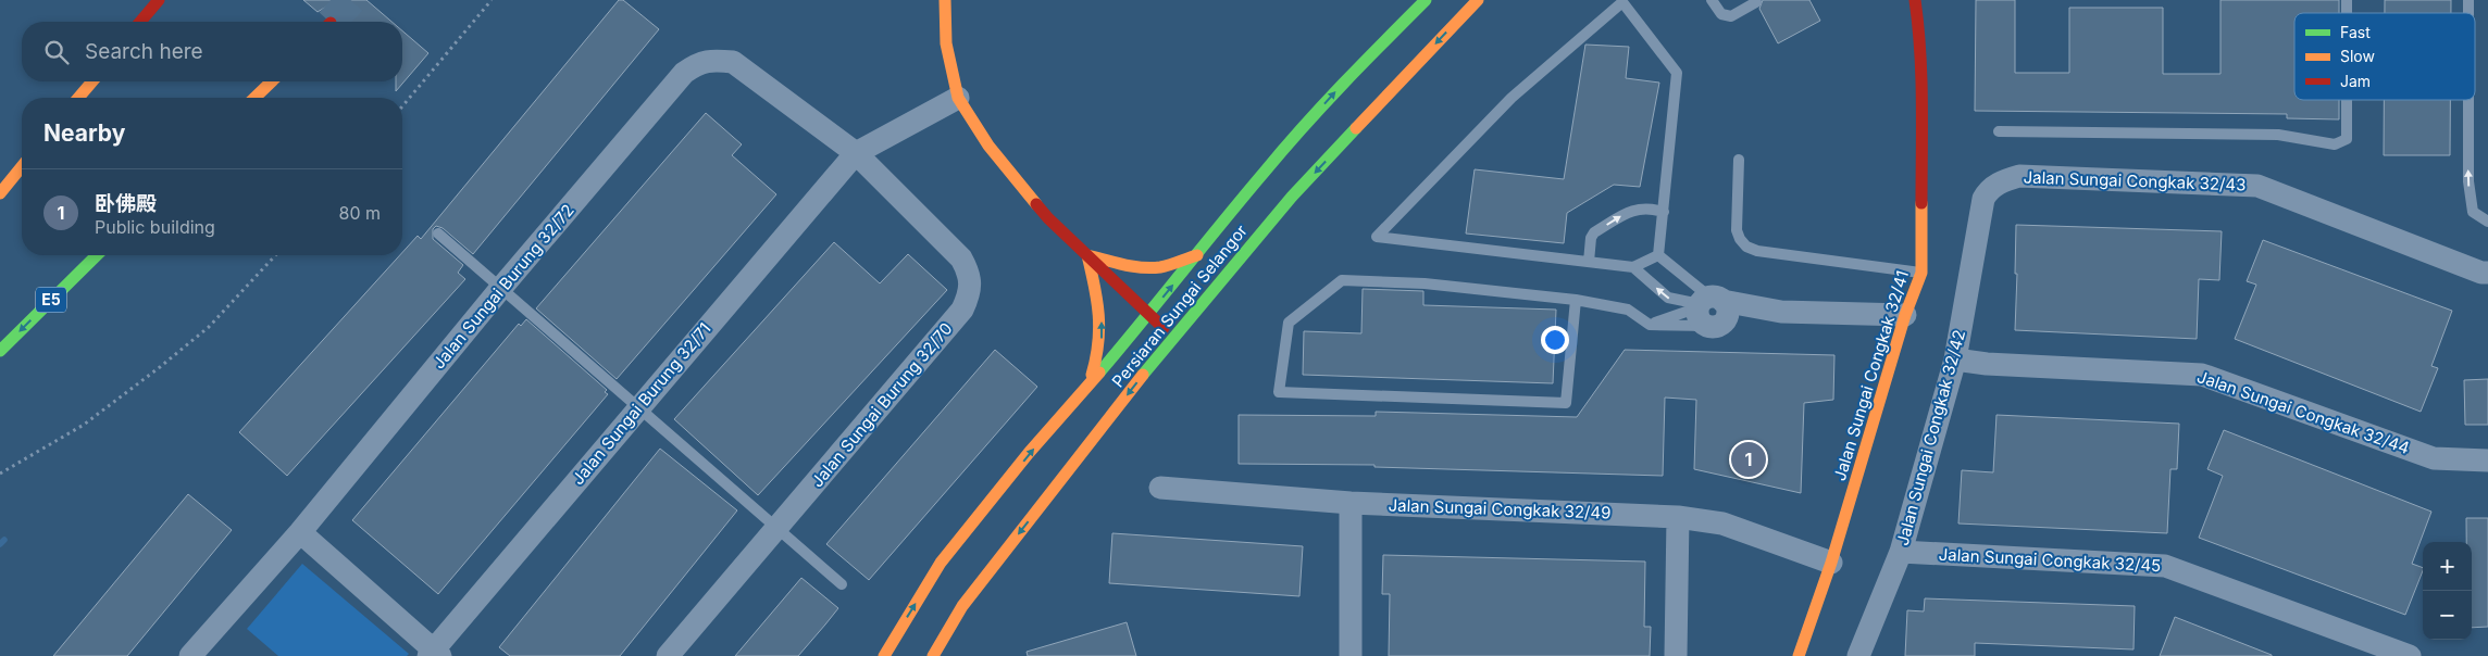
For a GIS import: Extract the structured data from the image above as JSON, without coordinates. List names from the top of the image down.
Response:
{
  "streets": {
    "main road": ["E5", "Persiaran Sungai Selangor", "Jalan Sungai Congkak 32/41"],
    "street": [
      "Jalan Sungai Congkak 32/43",
      "Jalan Sungai Burung 32/72",
      "Jalan Sungai Burung 32/71",
      "Jalan Sungai Burung 32/70",
      "Jalan Sungai Congkak 32/44",
      "Jalan Sungai Congkak 32/42",
      "Jalan Sungai Congkak 32/49",
      "Jalan Sungai Congkak 32/45"
    ]
  },
  "crossings": [
    ["Jalan Sungai Congkak 32/43", "Jalan Sungai Congkak 32/42"],
    ["Jalan Sungai Burung 32/72", "Jalan Sungai Burung 32/71"],
    ["Jalan Sungai Burung 32/72", "Jalan Sungai Burung 32/70"],
    ["Jalan Sungai Congkak 32/41", "Jalan Sungai Congkak 32/49"],
    ["Jalan Sungai Burung 32/71", "Jalan Sungai Burung 32/70"],
    ["Jalan Sungai Congkak 32/44", "Jalan Sungai Congkak 32/42"],
    ["Jalan Sungai Congkak 32/42", "Jalan Sungai Congkak 32/45"]
  ],
  "legend": ["Fast", "Slow", "Jam"],
  "page": {
    "search": "Search here",
    "heading": "Nearby",
    "list": [
      {
        "mark": "1",
        "name": "卧佛殿",
        "note": "Public building",
        "value": "80 m"
      }
    ],
    "pins": "1",
    "map_buttons": ["+", "−"]
  }
}
